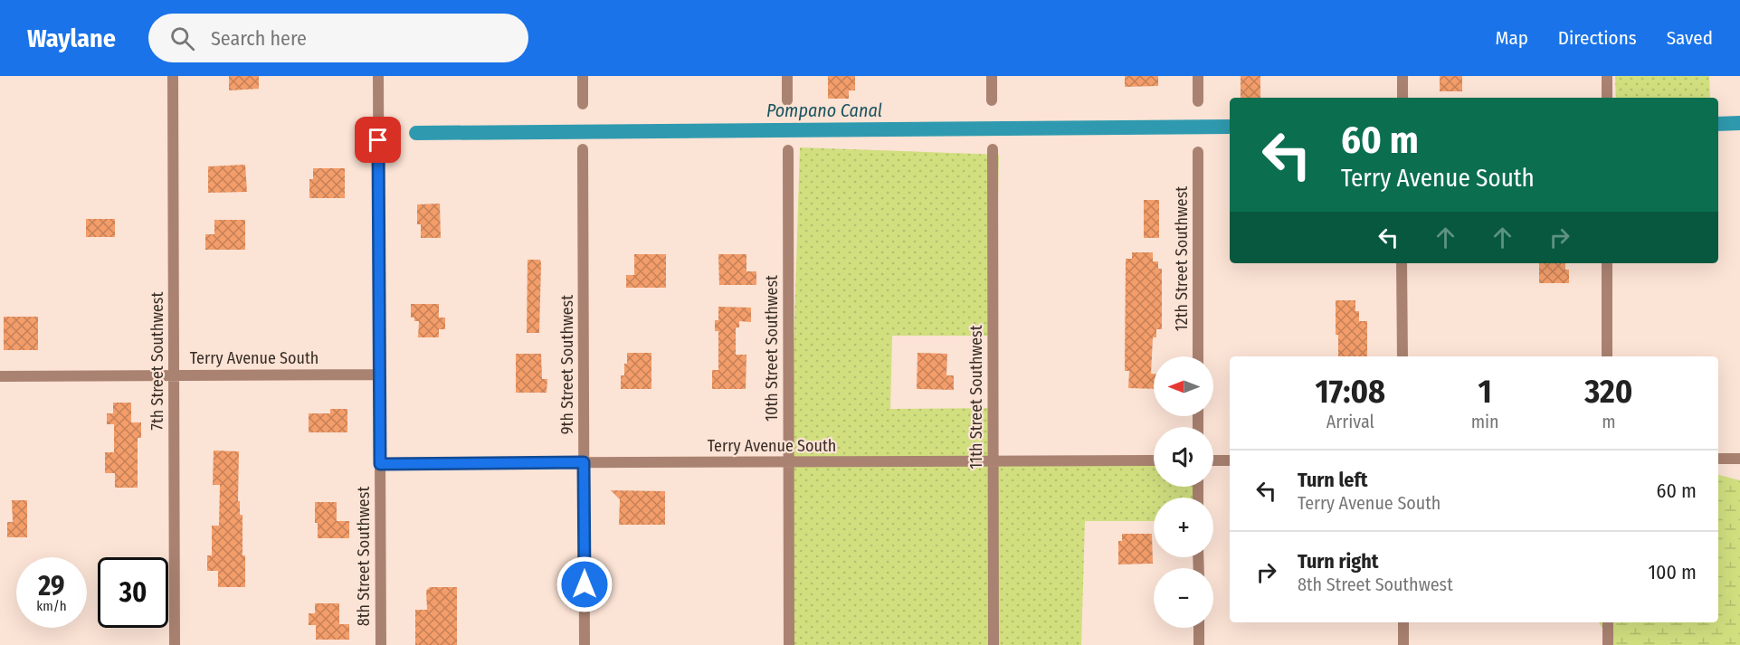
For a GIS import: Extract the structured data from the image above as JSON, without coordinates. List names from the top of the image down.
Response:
{
  "streets": {
    "street": [
      "12th Street Southwest",
      "10th Street Southwest",
      "Terry Avenue South",
      "7th Street Southwest",
      "9th Street Southwest",
      "11th Street Southwest",
      "8th Street Southwest"
    ]
  },
  "crossings": [
    ["10th Street Southwest", "Terry Avenue South"],
    ["Terry Avenue South", "7th Street Southwest"],
    ["Terry Avenue South", "9th Street Southwest"],
    ["Terry Avenue South", "11th Street Southwest"],
    ["Terry Avenue South", "8th Street Southwest"]
  ],
  "water": ["Pompano Canal"],
  "north": "left",
  "page": {
    "header": "Waylane",
    "search": "Search here",
    "nav": ["Map", "Directions", "Saved"],
    "turn": ["60 m", "Terry Avenue South"],
    "map_buttons": ["+", "−"],
    "eta": [
      "17:08",
      "Arrival",
      "1",
      "min",
      "320",
      "m"
    ],
    "list": [
      {
        "name": "Turn left",
        "note": "Terry Avenue South",
        "value": "60 m"
      },
      {
        "name": "Turn right",
        "note": "8th Street Southwest",
        "value": "100 m"
      }
    ],
    "speed": "29 km/h",
    "limit": "30"
  }
}
